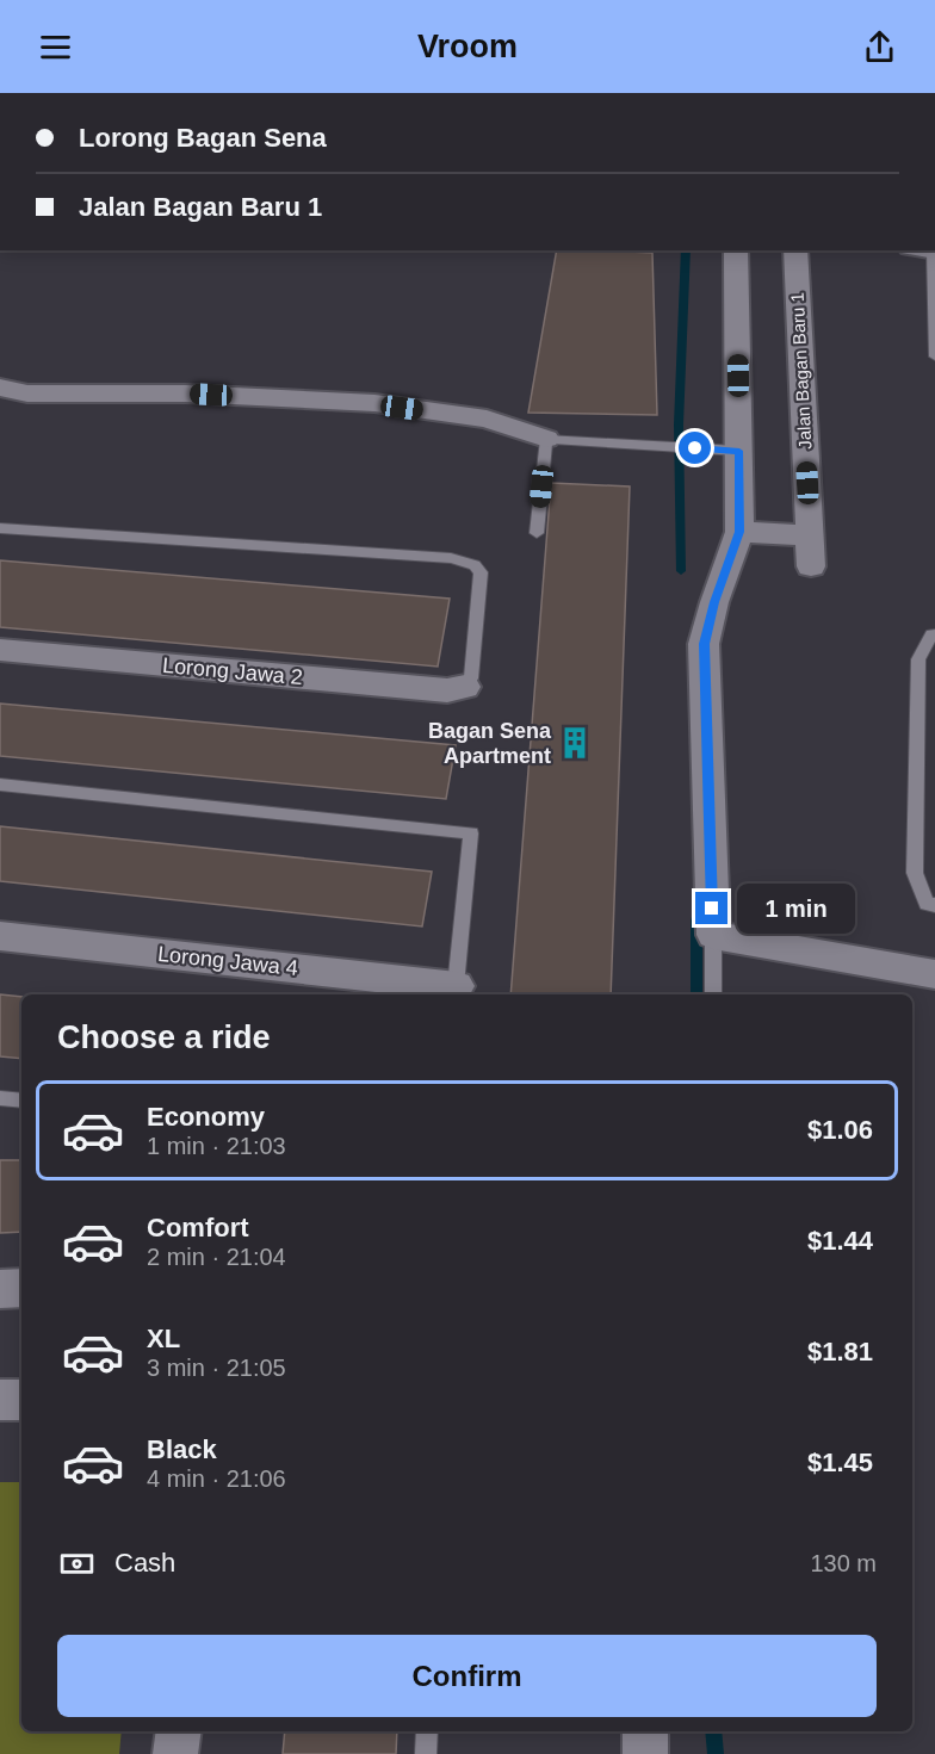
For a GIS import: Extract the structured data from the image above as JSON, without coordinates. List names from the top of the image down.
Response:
{
  "streets": {
    "street": ["Jalan Bagan Baru 1", "Lorong Jawa 2", "Lorong Jawa 4"]
  },
  "places": {
    "building": ["Bagan Sena Apartment"]
  },
  "page": {
    "header": "Vroom",
    "banner": ["Lorong Bagan Sena", "Jalan Bagan Baru 1"],
    "bubble": "1 min",
    "heading": "Choose a ride",
    "list": [
      {
        "name": "Economy",
        "note": "1 min · 21:03",
        "value": "$1.06"
      },
      {
        "name": "Comfort",
        "note": "2 min · 21:04",
        "value": "$1.44"
      },
      {
        "name": "XL",
        "note": "3 min · 21:05",
        "value": "$1.81"
      },
      {
        "name": "Black",
        "note": "4 min · 21:06",
        "value": "$1.45"
      }
    ],
    "pay": ["Cash", "130 m"],
    "buttons": "Confirm"
  }
}
